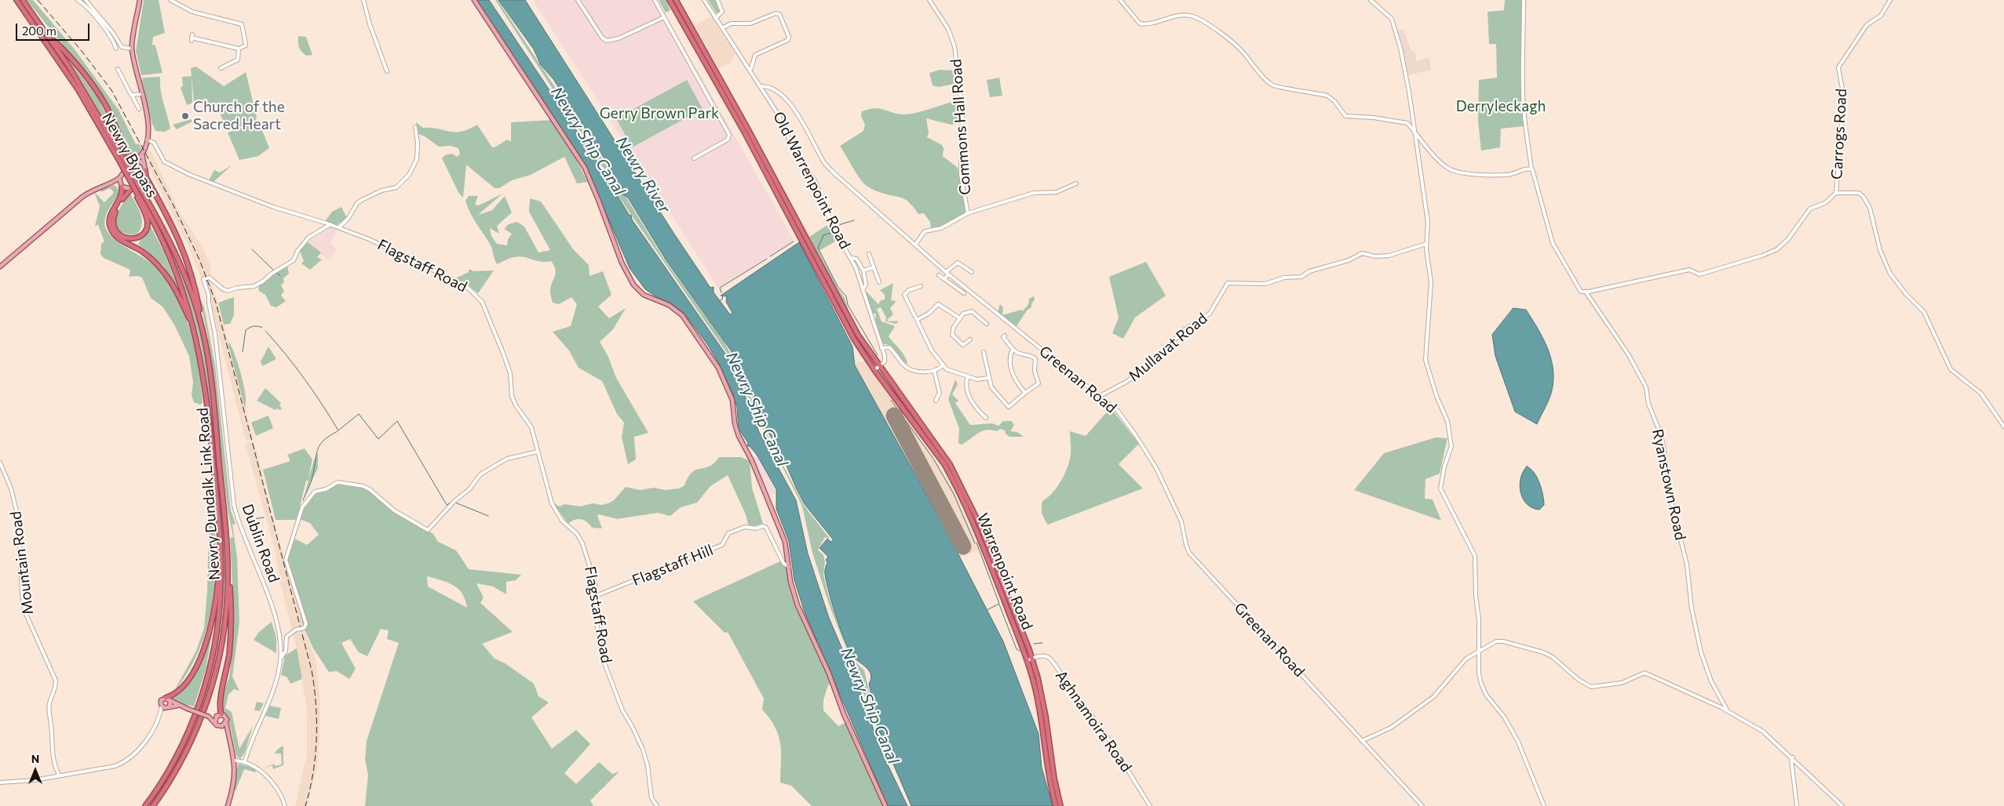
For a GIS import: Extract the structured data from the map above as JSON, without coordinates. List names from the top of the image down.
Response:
{
  "streets": {
    "highway": ["Newry Bypass", "Newry Dundalk Link Road", "Warrenpoint Road"],
    "street": [
      "Commons Hall Road",
      "Carrogs Road",
      "Old Warrenpoint Road",
      "Flagstaff Road",
      "Mullavat Road",
      "Greenan Road",
      "Ryanstown Road",
      "Dublin Road",
      "Mountain Road",
      "Flagstaff Hill",
      "Aghnamoira Road"
    ]
  },
  "crossings": [
    ["Newry Bypass", "Newry Dundalk Link Road"],
    ["Old Warrenpoint Road", "Greenan Road"],
    ["Old Warrenpoint Road", "Warrenpoint Road"],
    ["Flagstaff Road", "Dublin Road"],
    ["Flagstaff Road", "Flagstaff Hill"],
    ["Mullavat Road", "Greenan Road"],
    ["Warrenpoint Road", "Aghnamoira Road"]
  ],
  "water": ["Newry Ship Canal", "Newry River"],
  "parks": ["Derryleckagh", "Gerry Brown Park"],
  "places": ["Church of the Sacred Heart"],
  "scale_bar": "200 m",
  "north": "top"
}
